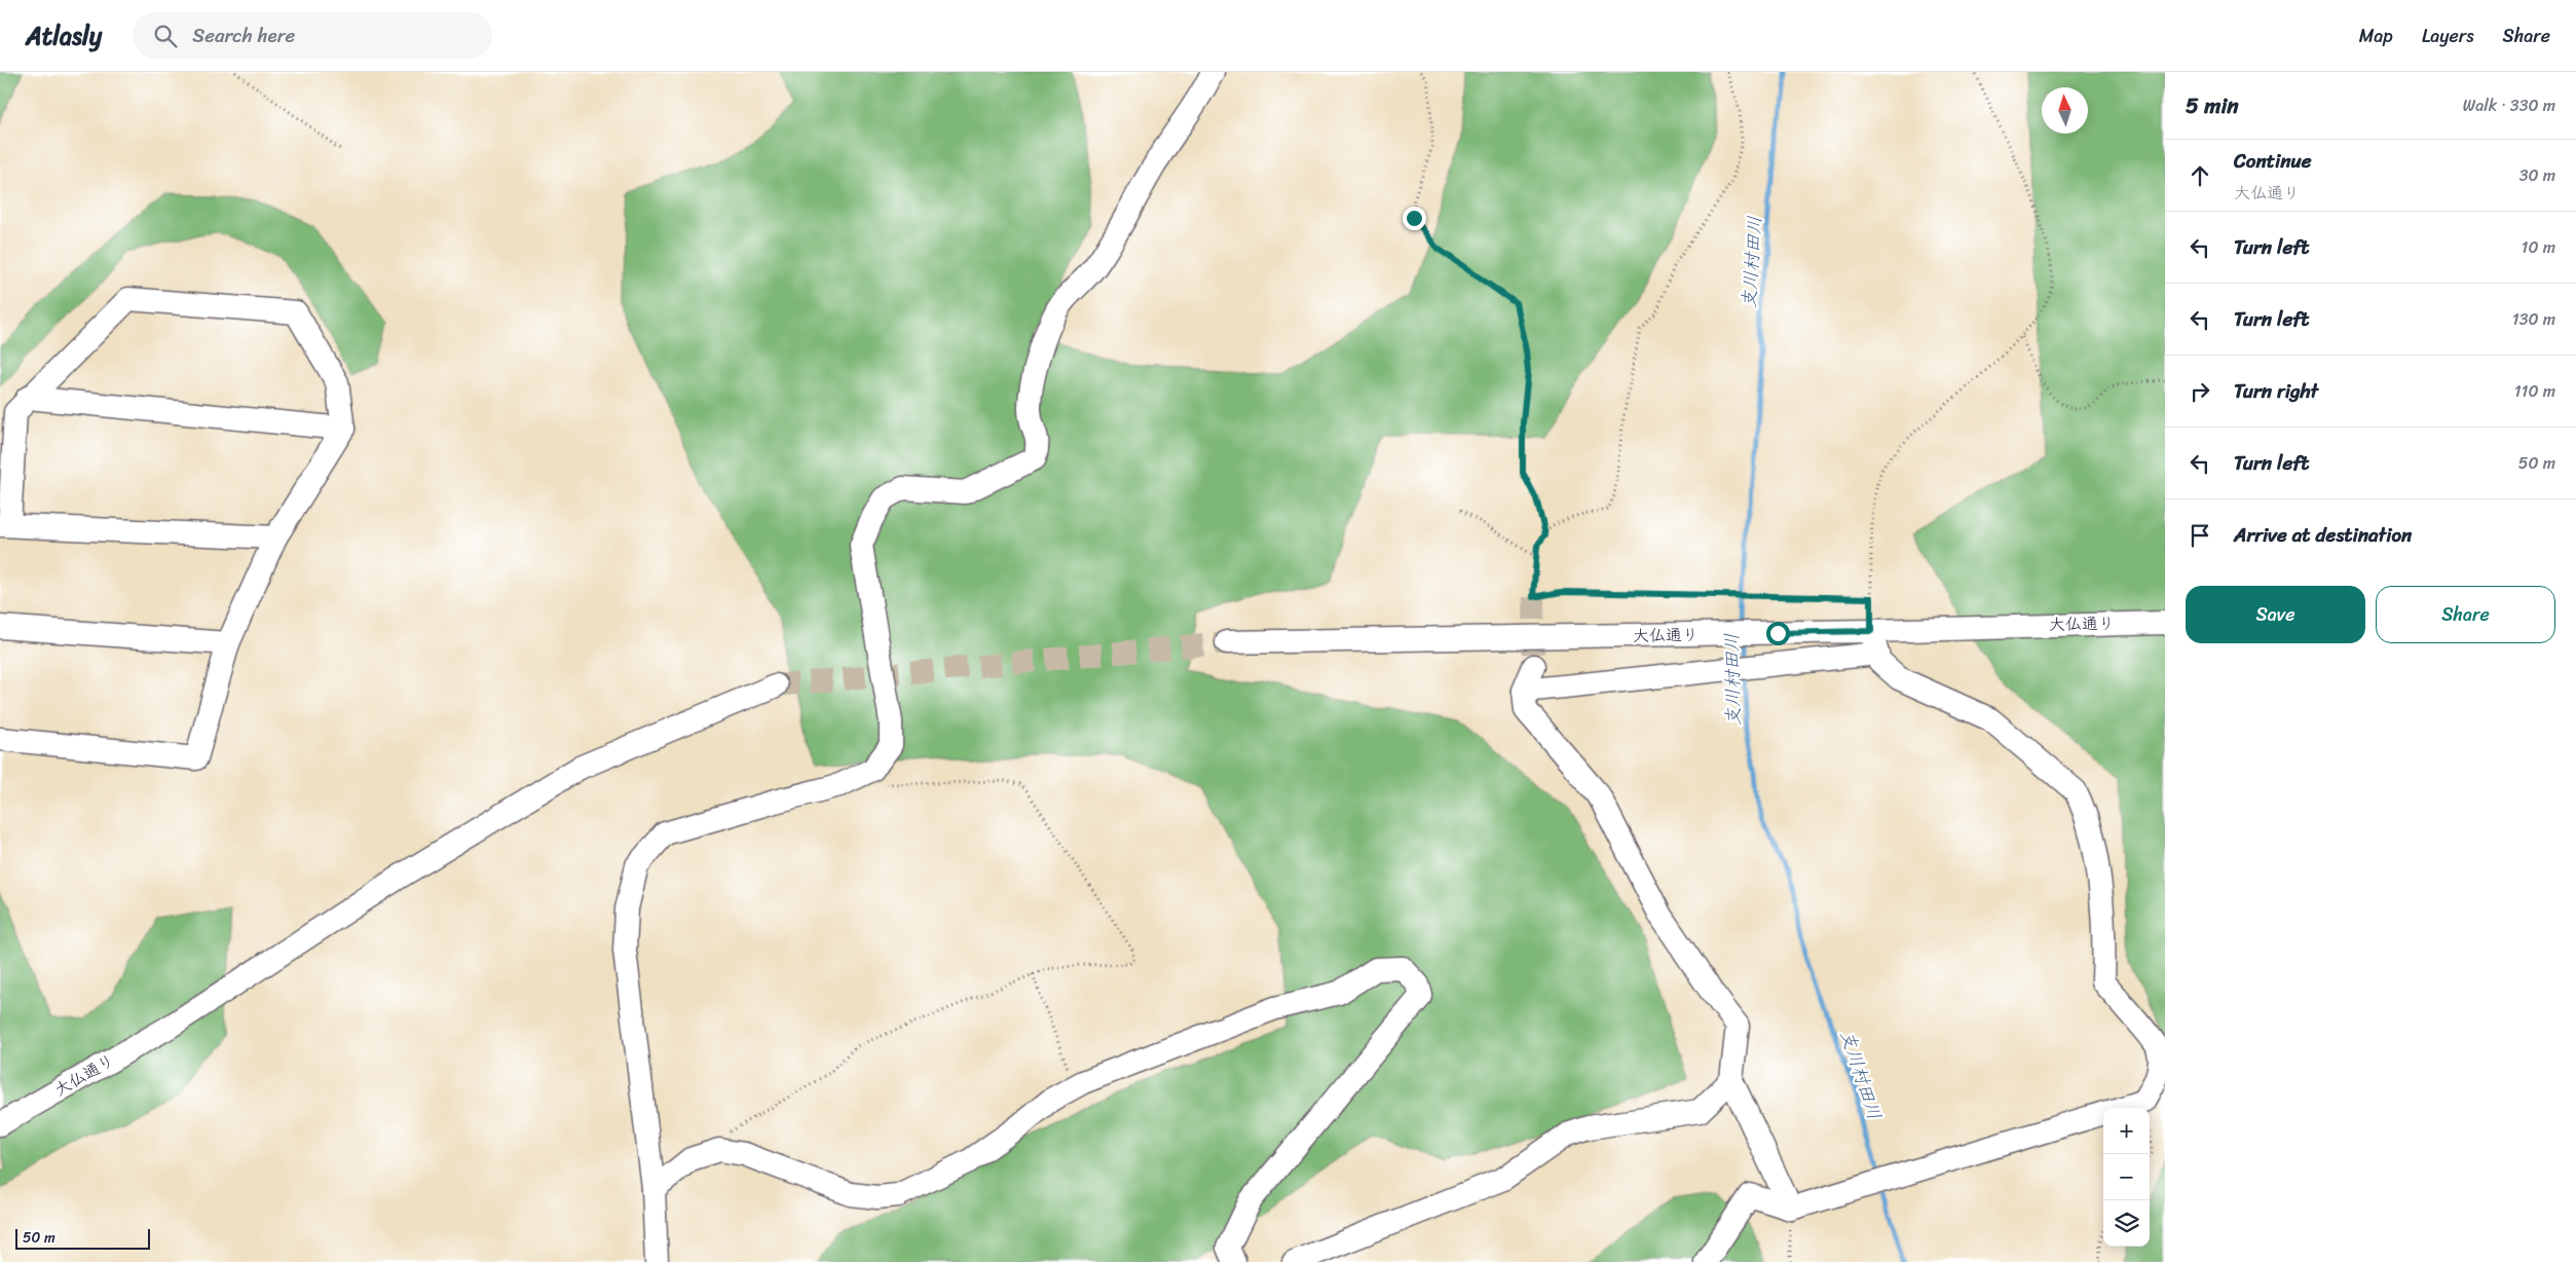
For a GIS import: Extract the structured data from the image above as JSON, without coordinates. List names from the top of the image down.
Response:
{
  "streets": {
    "street": ["大仏通り"]
  },
  "water": ["支川村田川"],
  "scale_bar": "50 m",
  "north": "top",
  "page": {
    "header": "Atlasly",
    "search": "Search here",
    "nav": ["Map", "Layers", "Share"],
    "heading": ["5 min", "Walk · 330 m"],
    "list": [
      ["Continue", "大仏通り", "30 m"],
      ["Turn left", "10 m"],
      ["Turn left", "130 m"],
      ["Turn right", "110 m"],
      ["Turn left", "50 m"],
      "Arrive at destination"
    ],
    "buttons": ["Save", "Share"],
    "map_buttons": ["+", "−"],
    "scale": "50 m"
  }
}
